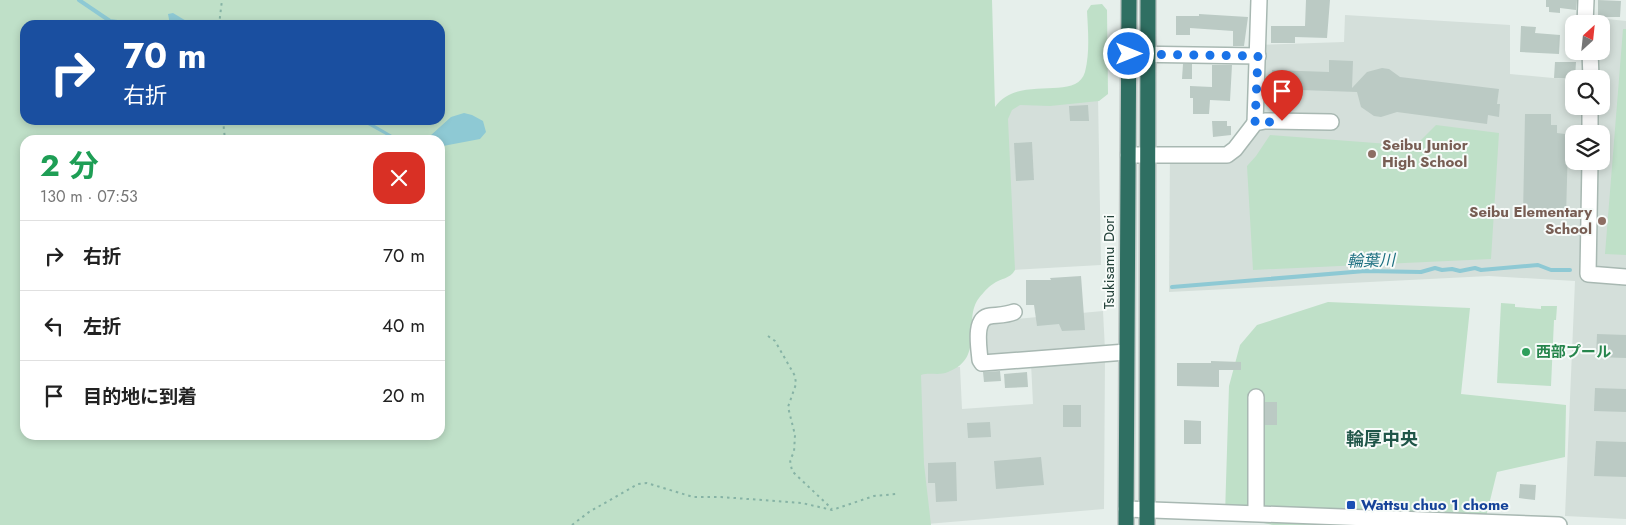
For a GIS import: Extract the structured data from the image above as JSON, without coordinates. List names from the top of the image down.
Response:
{
  "streets": {
    "highway": ["Tsukisamu Dori"]
  },
  "districts": ["輪厚中央"],
  "water": ["輪葉川"],
  "places": {
    "other": ["Seibu Junior High School", "Seibu Elementary School", "西部プール"],
    "transit": ["Wattsu chuo 1 chome"]
  },
  "north": "top right",
  "page": {
    "turn": ["70 m", "右折"],
    "heading": ["2 分", "130 m · 07:53"],
    "list": [
      {
        "name": "右折",
        "value": "70 m"
      },
      {
        "name": "左折",
        "value": "40 m"
      },
      {
        "name": "目的地に到着",
        "value": "20 m"
      }
    ]
  }
}
